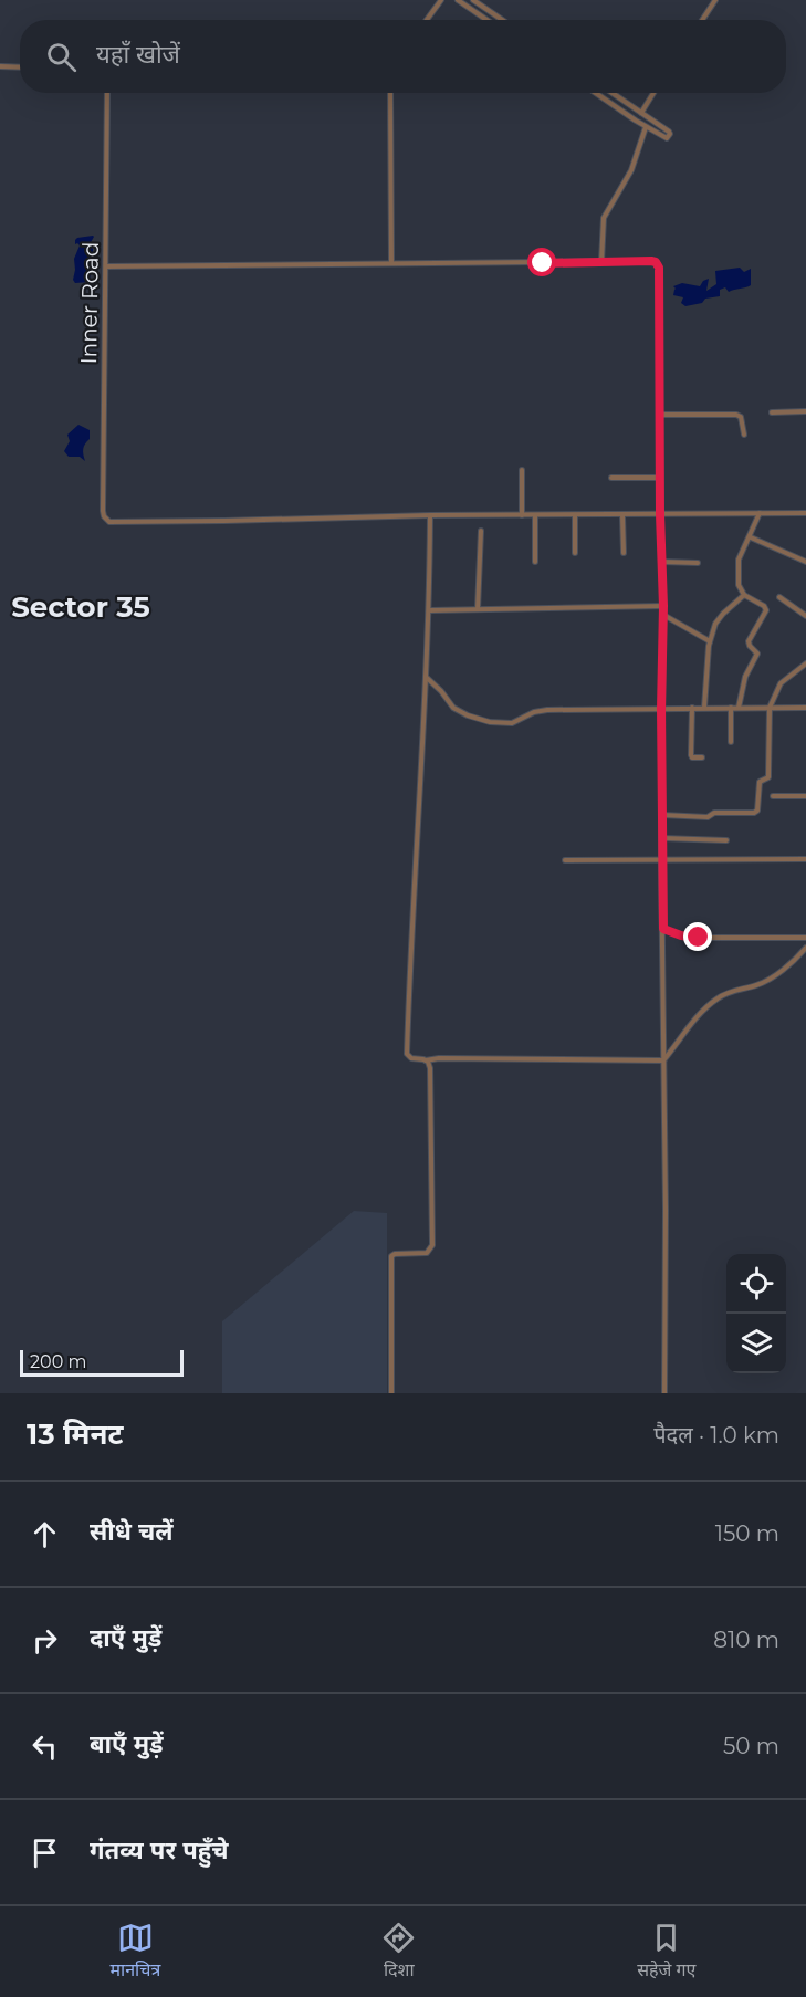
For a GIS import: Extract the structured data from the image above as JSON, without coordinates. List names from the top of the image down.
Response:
{
  "streets": {
    "street": ["Inner Road"]
  },
  "districts": ["Sector 35"],
  "scale_bar": "200 m",
  "page": {
    "search": "यहाँ खोजें",
    "scale": "200 m",
    "heading": ["13 मिनट", "पैदल · 1.0 km"],
    "list": [
      ["सीधे चलें", "150 m"],
      ["दाएँ मुड़ें", "810 m"],
      ["बाएँ मुड़ें", "50 m"],
      "गंतव्य पर पहुँचे"
    ],
    "nav": ["मानचित्र", "दिशा", "सहेजे गए"]
  }
}
